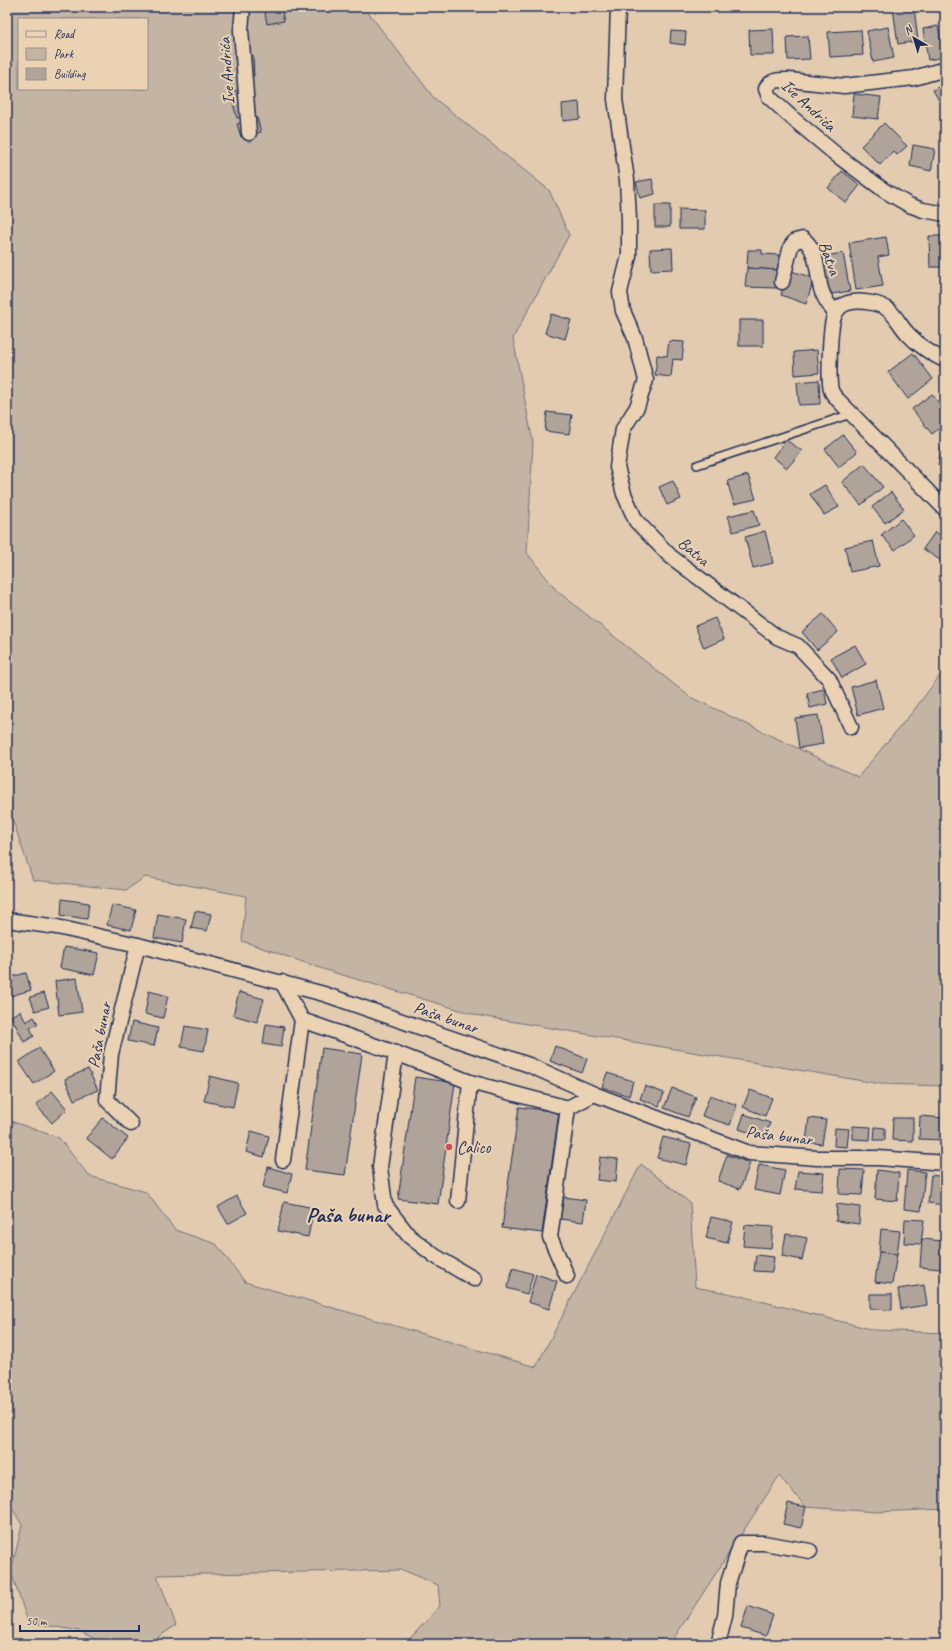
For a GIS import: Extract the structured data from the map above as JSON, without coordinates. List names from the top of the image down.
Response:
{
  "streets": {
    "street": ["Ive Andrića", "Batva", "Paša bunar"]
  },
  "districts": ["Paša bunar"],
  "places": ["Calico"],
  "legend": ["Road", "Park", "Building"],
  "scale_bar": "50 m",
  "north": "top left"
}
